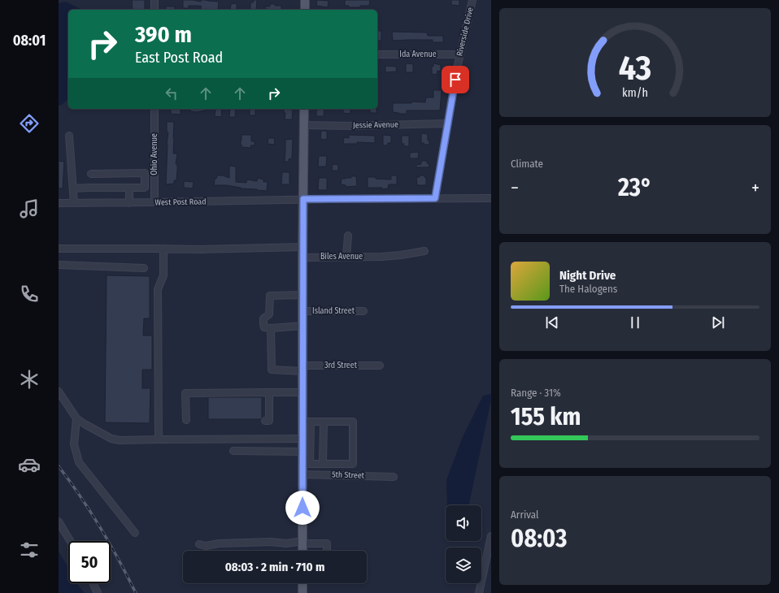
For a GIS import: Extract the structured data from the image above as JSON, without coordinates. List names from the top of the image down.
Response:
{
  "streets": {
    "street": [
      "Riverside Drive",
      "Ida Avenue",
      "Jessie Avenue",
      "Ohio Avenue",
      "West Post Road",
      "Biles Avenue",
      "Island Street",
      "3rd Street",
      "5th Street"
    ]
  },
  "crossings": [
    ["Riverside Drive", "Ida Avenue"],
    ["Riverside Drive", "Jessie Avenue"],
    ["Riverside Drive", "West Post Road"],
    ["Ohio Avenue", "West Post Road"]
  ],
  "page": {
    "tabs": "08:01",
    "turn": ["390 m", "East Post Road"],
    "tile": [
      "Climate",
      ["Range · 31%", "155 km"],
      ["Arrival", "08:03"]
    ],
    "heat": ["−", "23°", "+"],
    "song": ["Night Drive", "The Halogens"],
    "limit": "50",
    "trip": "08:03 · 2 min · 710 m",
    "gauge": ["43", "km/h"]
  }
}
